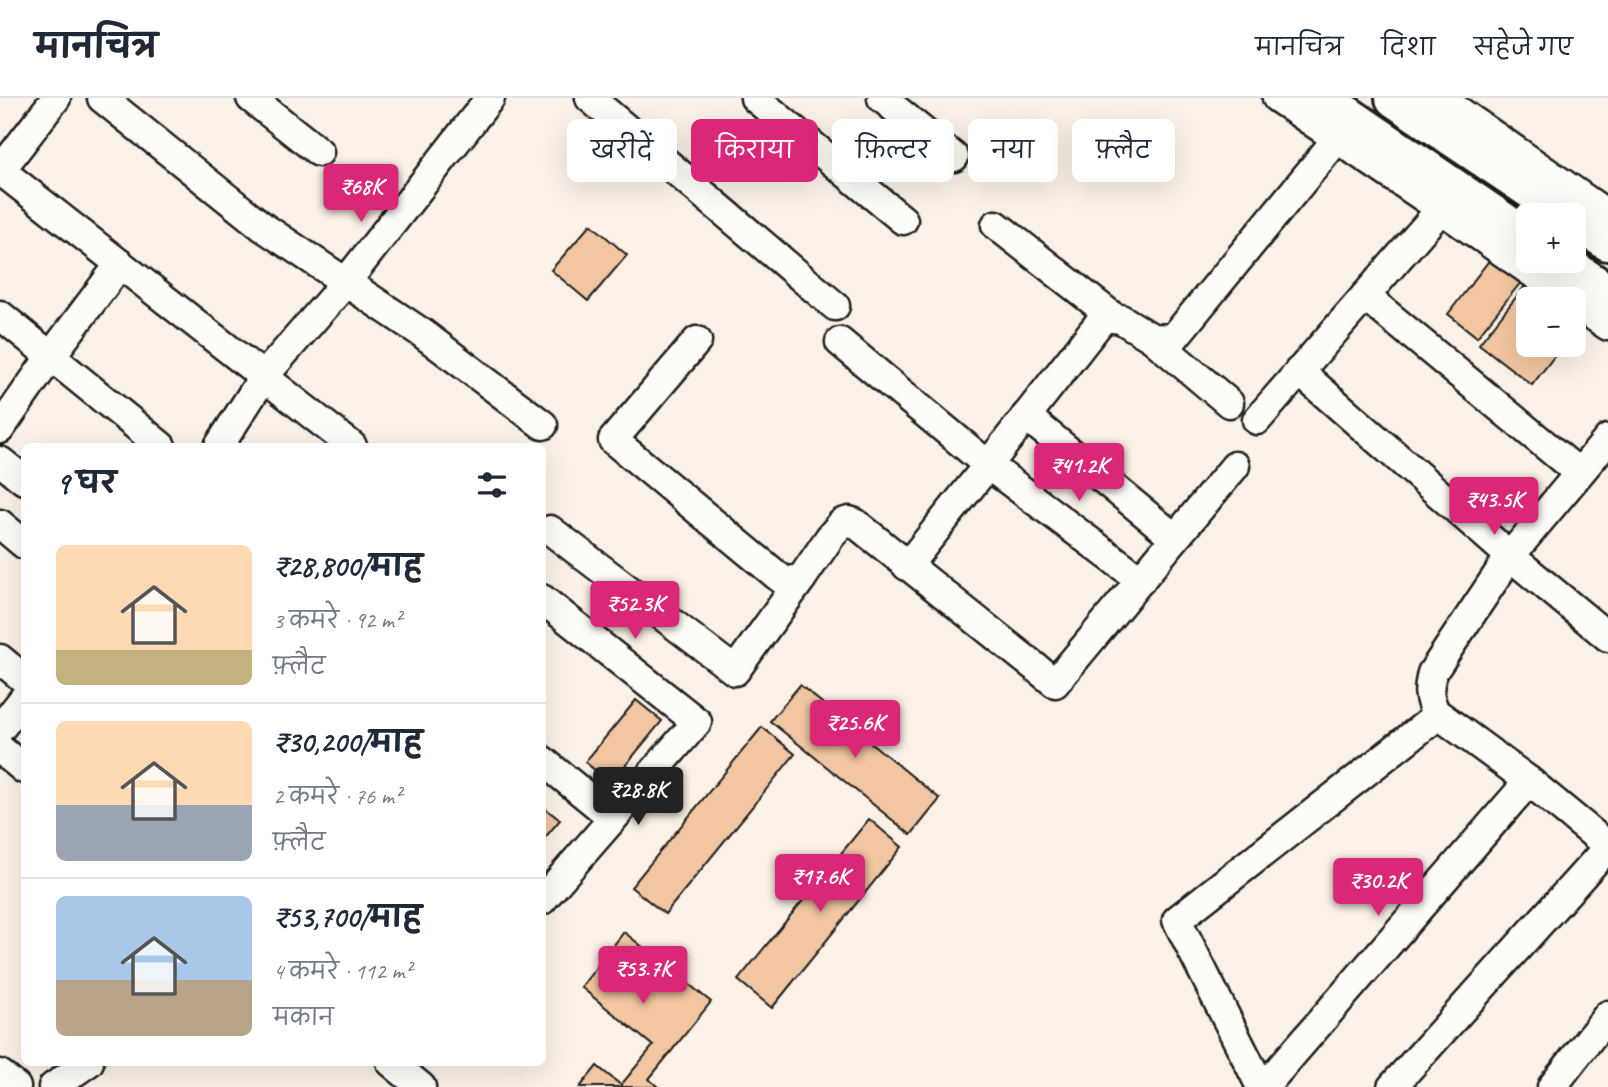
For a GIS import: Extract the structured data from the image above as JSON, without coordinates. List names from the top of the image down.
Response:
{
  "page": {
    "header": "मानचित्र",
    "nav": ["मानचित्र", "दिशा", "सहेजे गए"],
    "chip": [
      "खरीदें",
      "किराया",
      "फ़िल्टर",
      "नया",
      "फ़्लैट"
    ],
    "price": [
      "₹68K",
      "₹41.2K",
      "₹43.5K",
      "₹52.3K",
      "₹25.6K",
      "₹28.8K",
      "₹17.6K",
      "₹30.2K",
      "₹53.7K"
    ],
    "map_buttons": ["+", "−"],
    "heading": "9 घर",
    "list": [
      {
        "name": "₹28,800/माह",
        "note": "3 कमरे · 92 m² · फ़्लैट"
      },
      {
        "name": "₹30,200/माह",
        "note": "2 कमरे · 76 m² · फ़्लैट"
      },
      {
        "name": "₹53,700/माह",
        "note": "4 कमरे · 112 m² · मकान"
      }
    ]
  }
}
